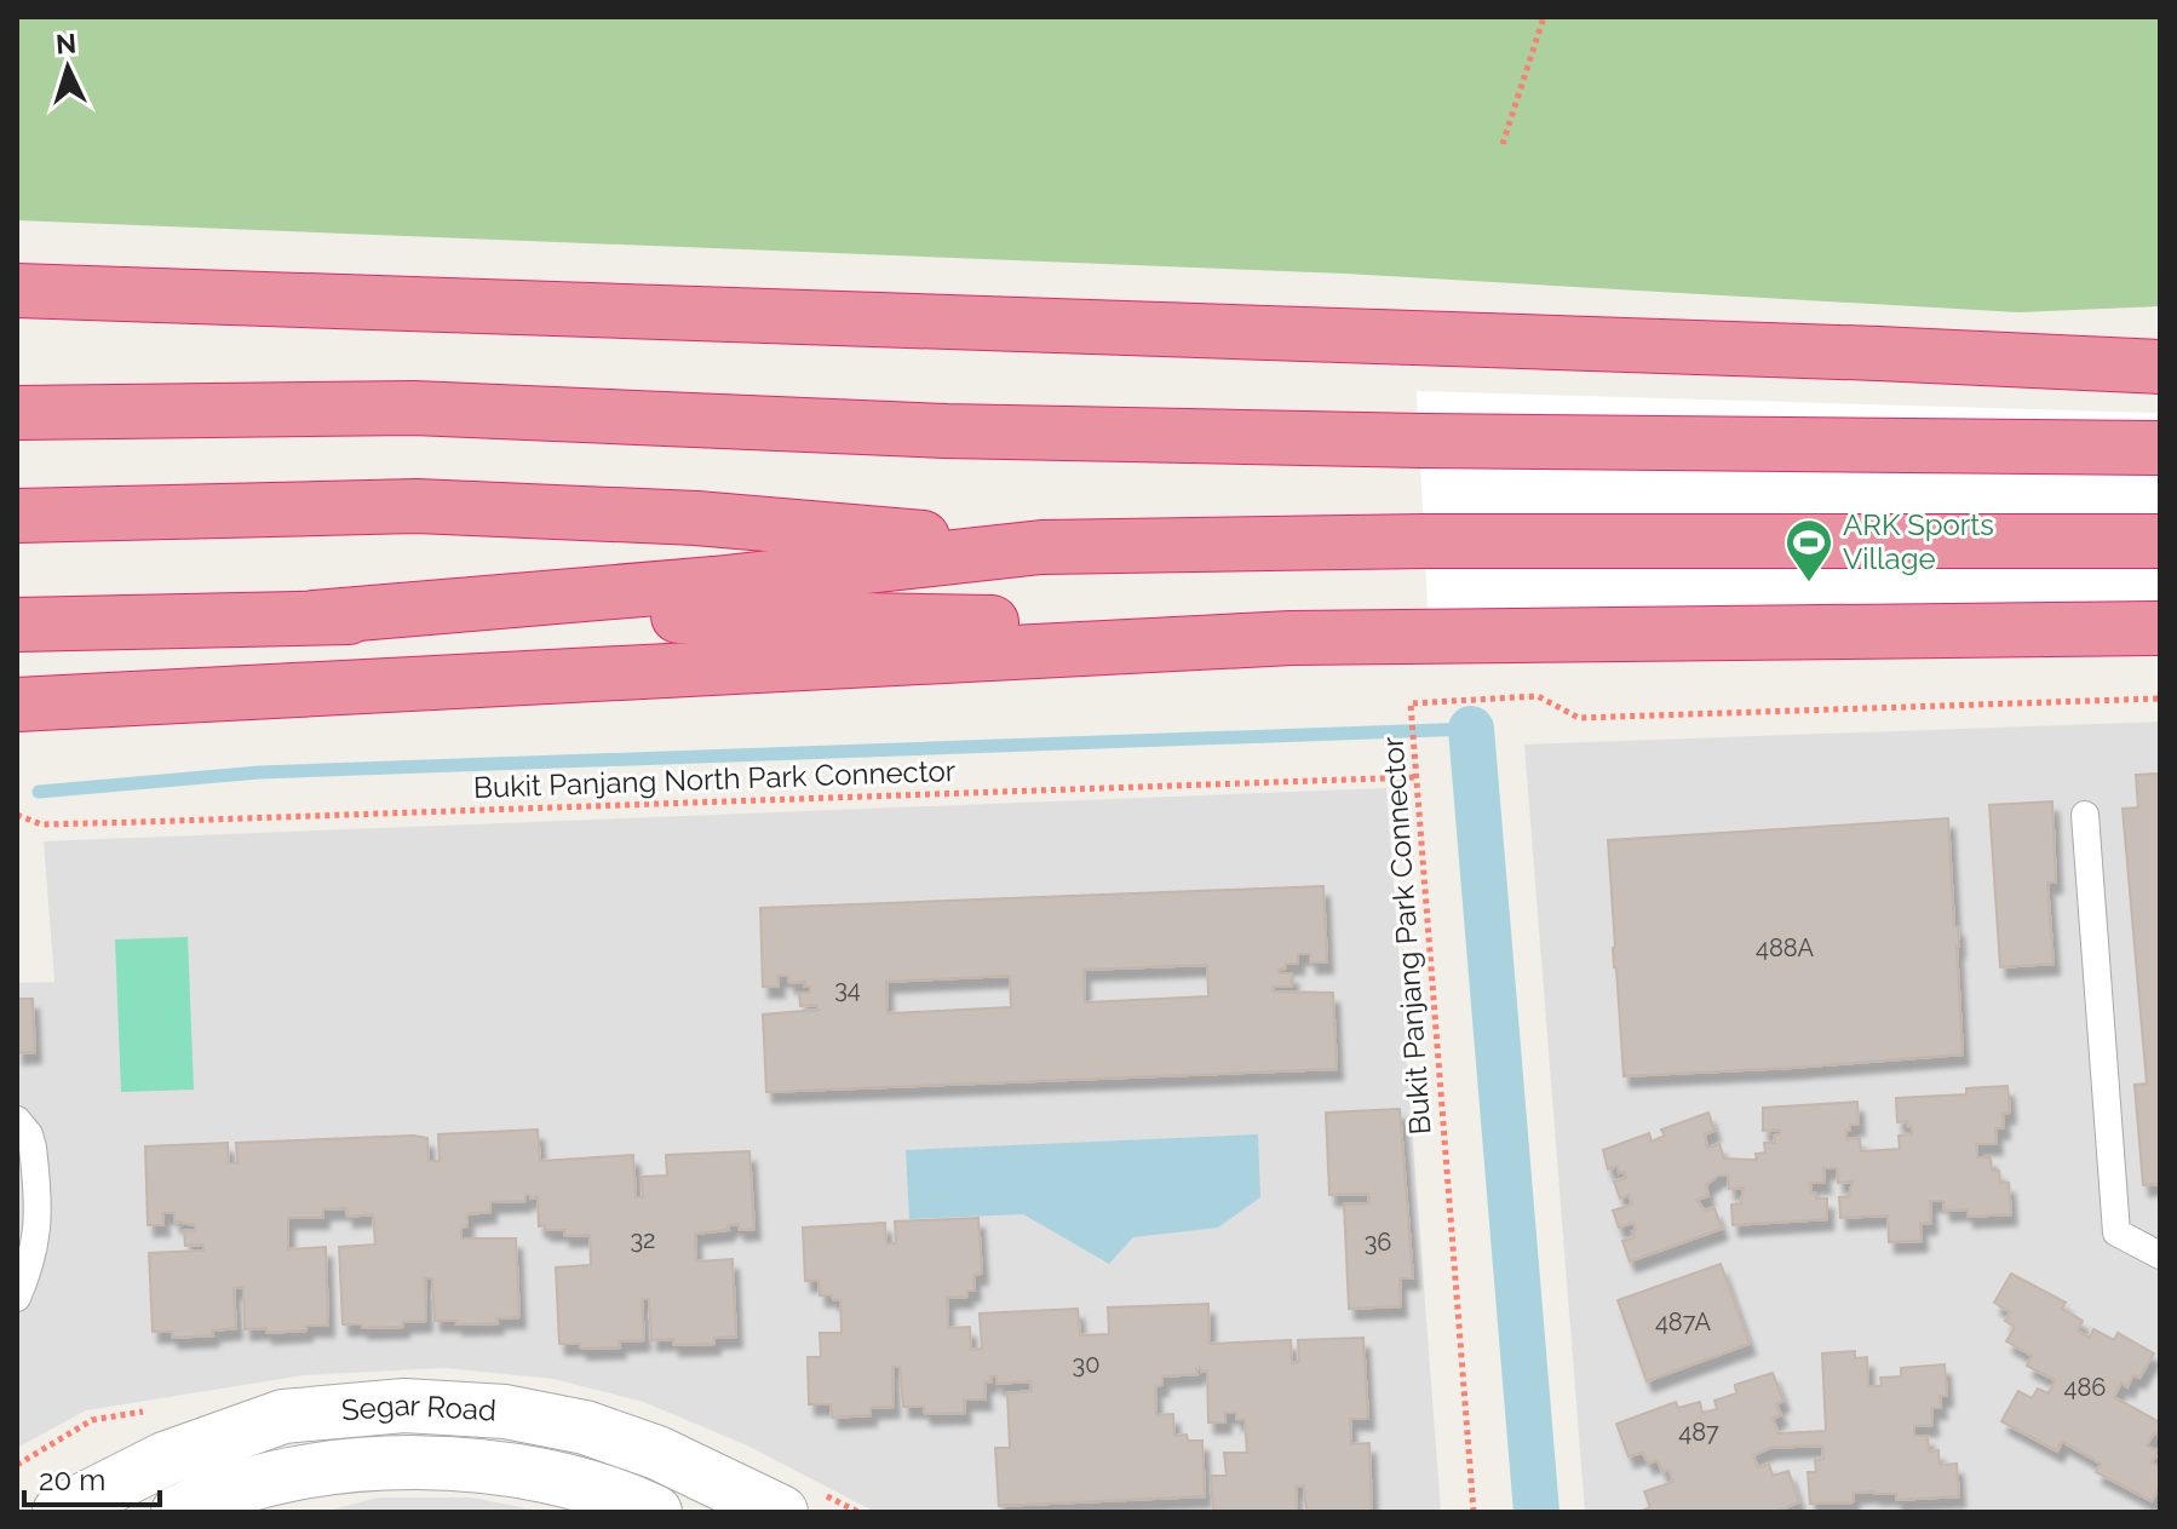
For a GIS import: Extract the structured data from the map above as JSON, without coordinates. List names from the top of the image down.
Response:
{
  "streets": {
    "street": ["Segar Road"],
    "path": ["Bukit Panjang North Park Connector", "Bukit Panjang Park Connector"]
  },
  "crossings": [
    ["Bukit Panjang North Park Connector", "Bukit Panjang Park Connector"]
  ],
  "places": {
    "sports": ["ARK Sports Village"]
  },
  "house_numbers": [
    "488A",
    "34",
    "32",
    "36",
    "487A",
    "30",
    "486",
    "487"
  ],
  "scale_bar": "20 m",
  "north": "top"
}
